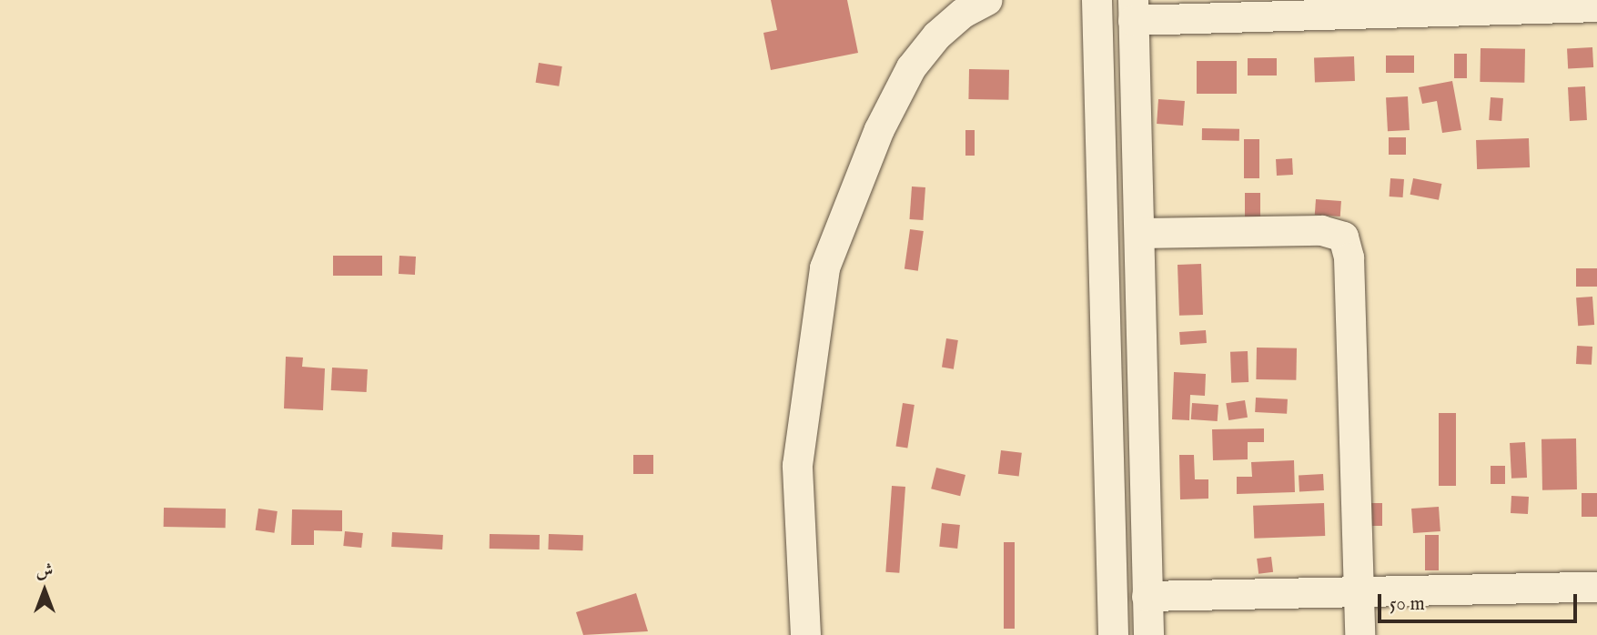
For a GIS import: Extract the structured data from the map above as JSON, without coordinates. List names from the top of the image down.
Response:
{
  "scale_bar": "50 m",
  "north": "top"
}
